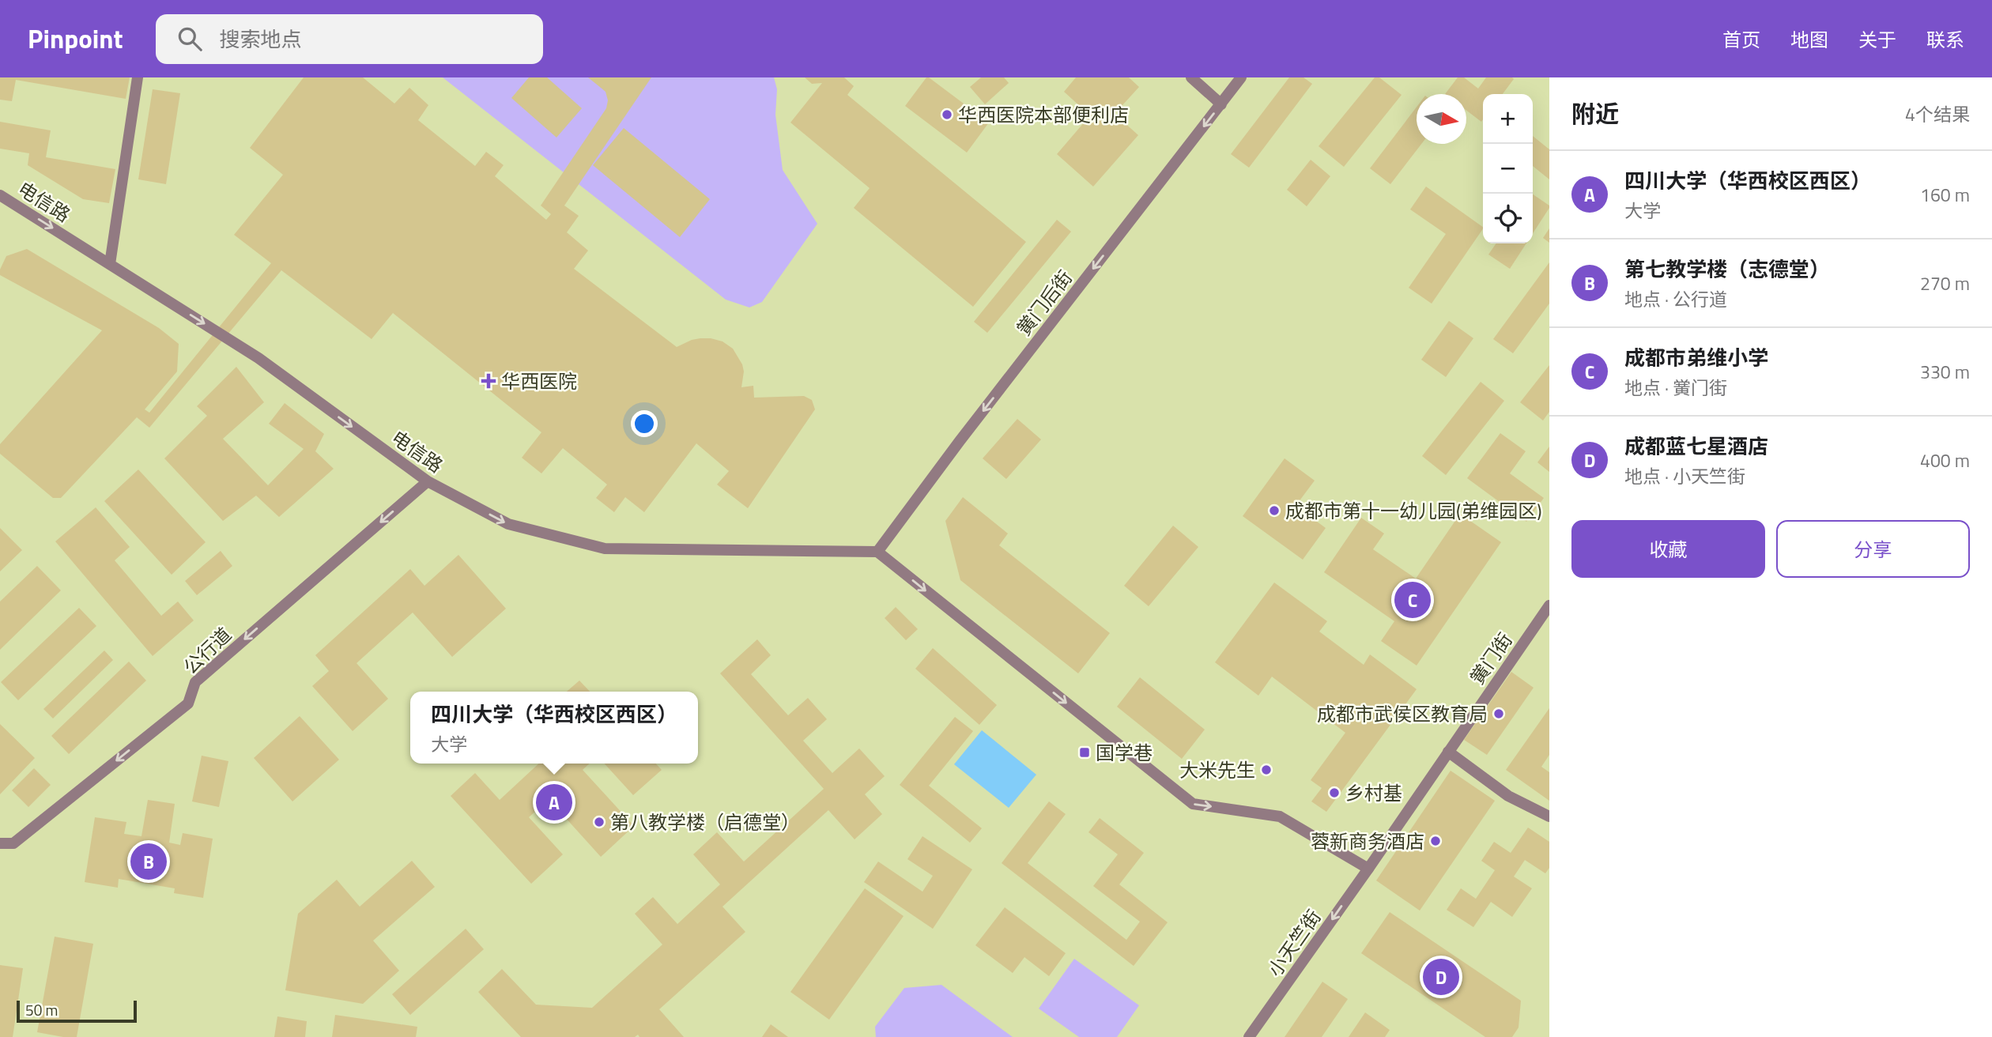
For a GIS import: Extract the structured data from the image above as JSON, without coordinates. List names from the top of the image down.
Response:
{
  "streets": {
    "street": [
      "电信路",
      "黉门后街",
      "公行道",
      "黉门街",
      "小天竺街"
    ]
  },
  "crossings": [
    ["电信路", "黉门后街"],
    ["电信路", "公行道"],
    ["黉门街", "小天竺街"]
  ],
  "one_way": [
    "电信路",
    "黉门后街",
    "公行道",
    "小天竺街"
  ],
  "places": {
    "other": [
      "华西医院本部便利店",
      "成都市第十一幼儿园(弟维园区)",
      "成都市武侯区教育局",
      "大米先生",
      "乡村基",
      "第八教学楼（启德堂）",
      "蓉新商务酒店"
    ],
    "health": ["华西医院"],
    "transit": ["国学巷"]
  },
  "scale_bar": "50 m",
  "north": "right",
  "page": {
    "header": "Pinpoint",
    "search": "搜索地点",
    "nav": [
      "首页",
      "地图",
      "关于",
      "联系"
    ],
    "heading": ["附近", "4个结果"],
    "map_buttons": ["+", "−"],
    "list": [
      {
        "mark": "A",
        "name": "四川大学（华西校区西区）",
        "note": "大学",
        "value": "160 m"
      },
      {
        "mark": "B",
        "name": "第七教学楼（志德堂）",
        "note": "地点 · 公行道",
        "value": "270 m"
      },
      {
        "mark": "C",
        "name": "成都市弟维小学",
        "note": "地点 · 黉门街",
        "value": "330 m"
      },
      {
        "mark": "D",
        "name": "成都蓝七星酒店",
        "note": "地点 · 小天竺街",
        "value": "400 m"
      }
    ],
    "buttons": ["收藏", "分享"],
    "pins": [
      "C",
      "A",
      "B",
      "D"
    ],
    "popup": ["四川大学（华西校区西区）", "大学"],
    "scale": "50 m"
  }
}
